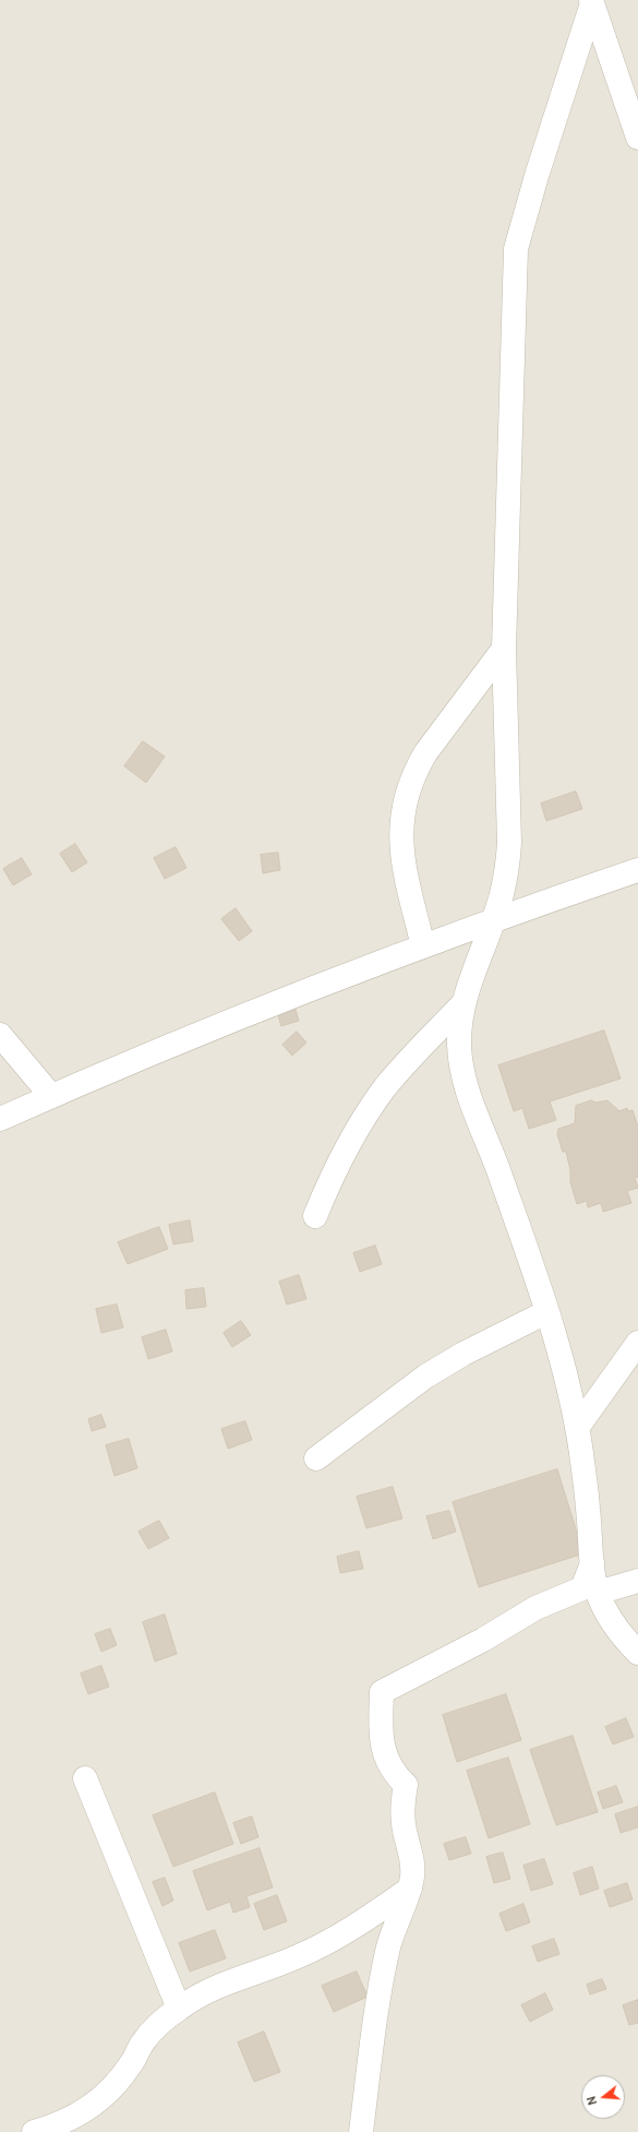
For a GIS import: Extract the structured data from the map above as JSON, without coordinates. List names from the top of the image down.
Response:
{
  "north": "left"
}
